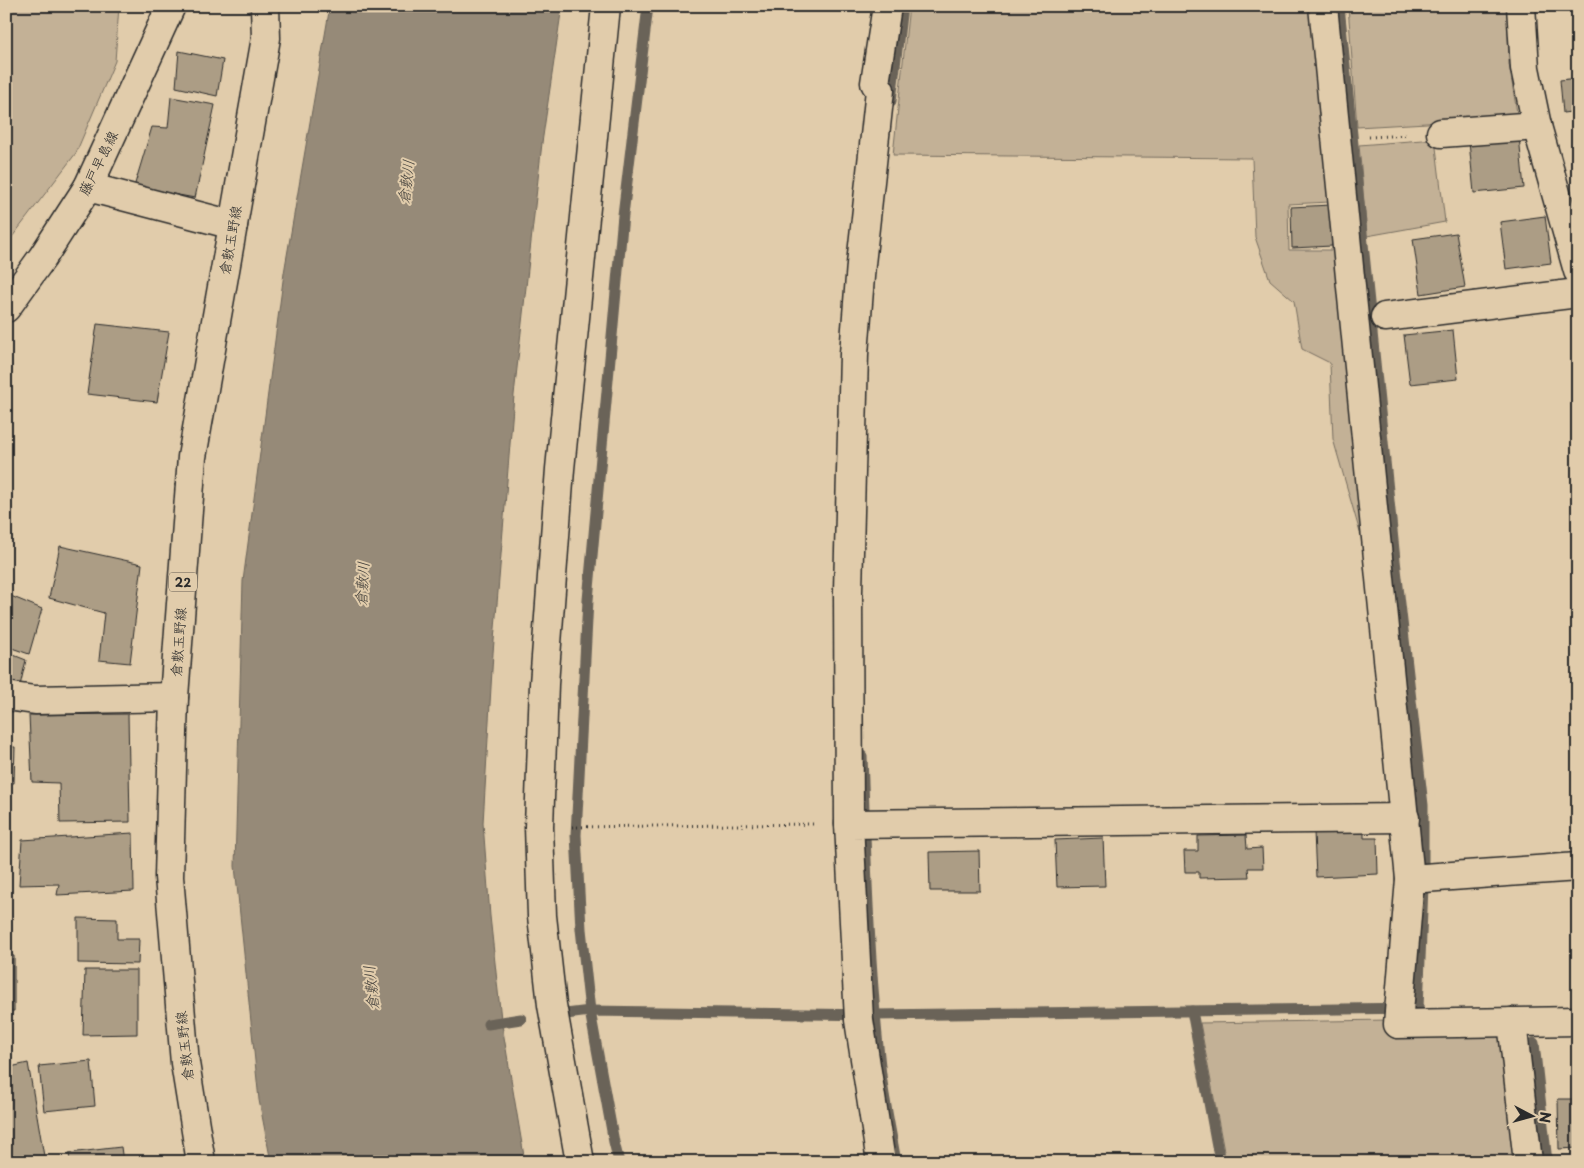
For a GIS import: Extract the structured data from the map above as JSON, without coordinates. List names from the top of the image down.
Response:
{
  "streets": {
    "street": ["藤戸早島線", "倉敷玉野線", "22"]
  },
  "water": ["倉敷川"],
  "north": "right"
}
